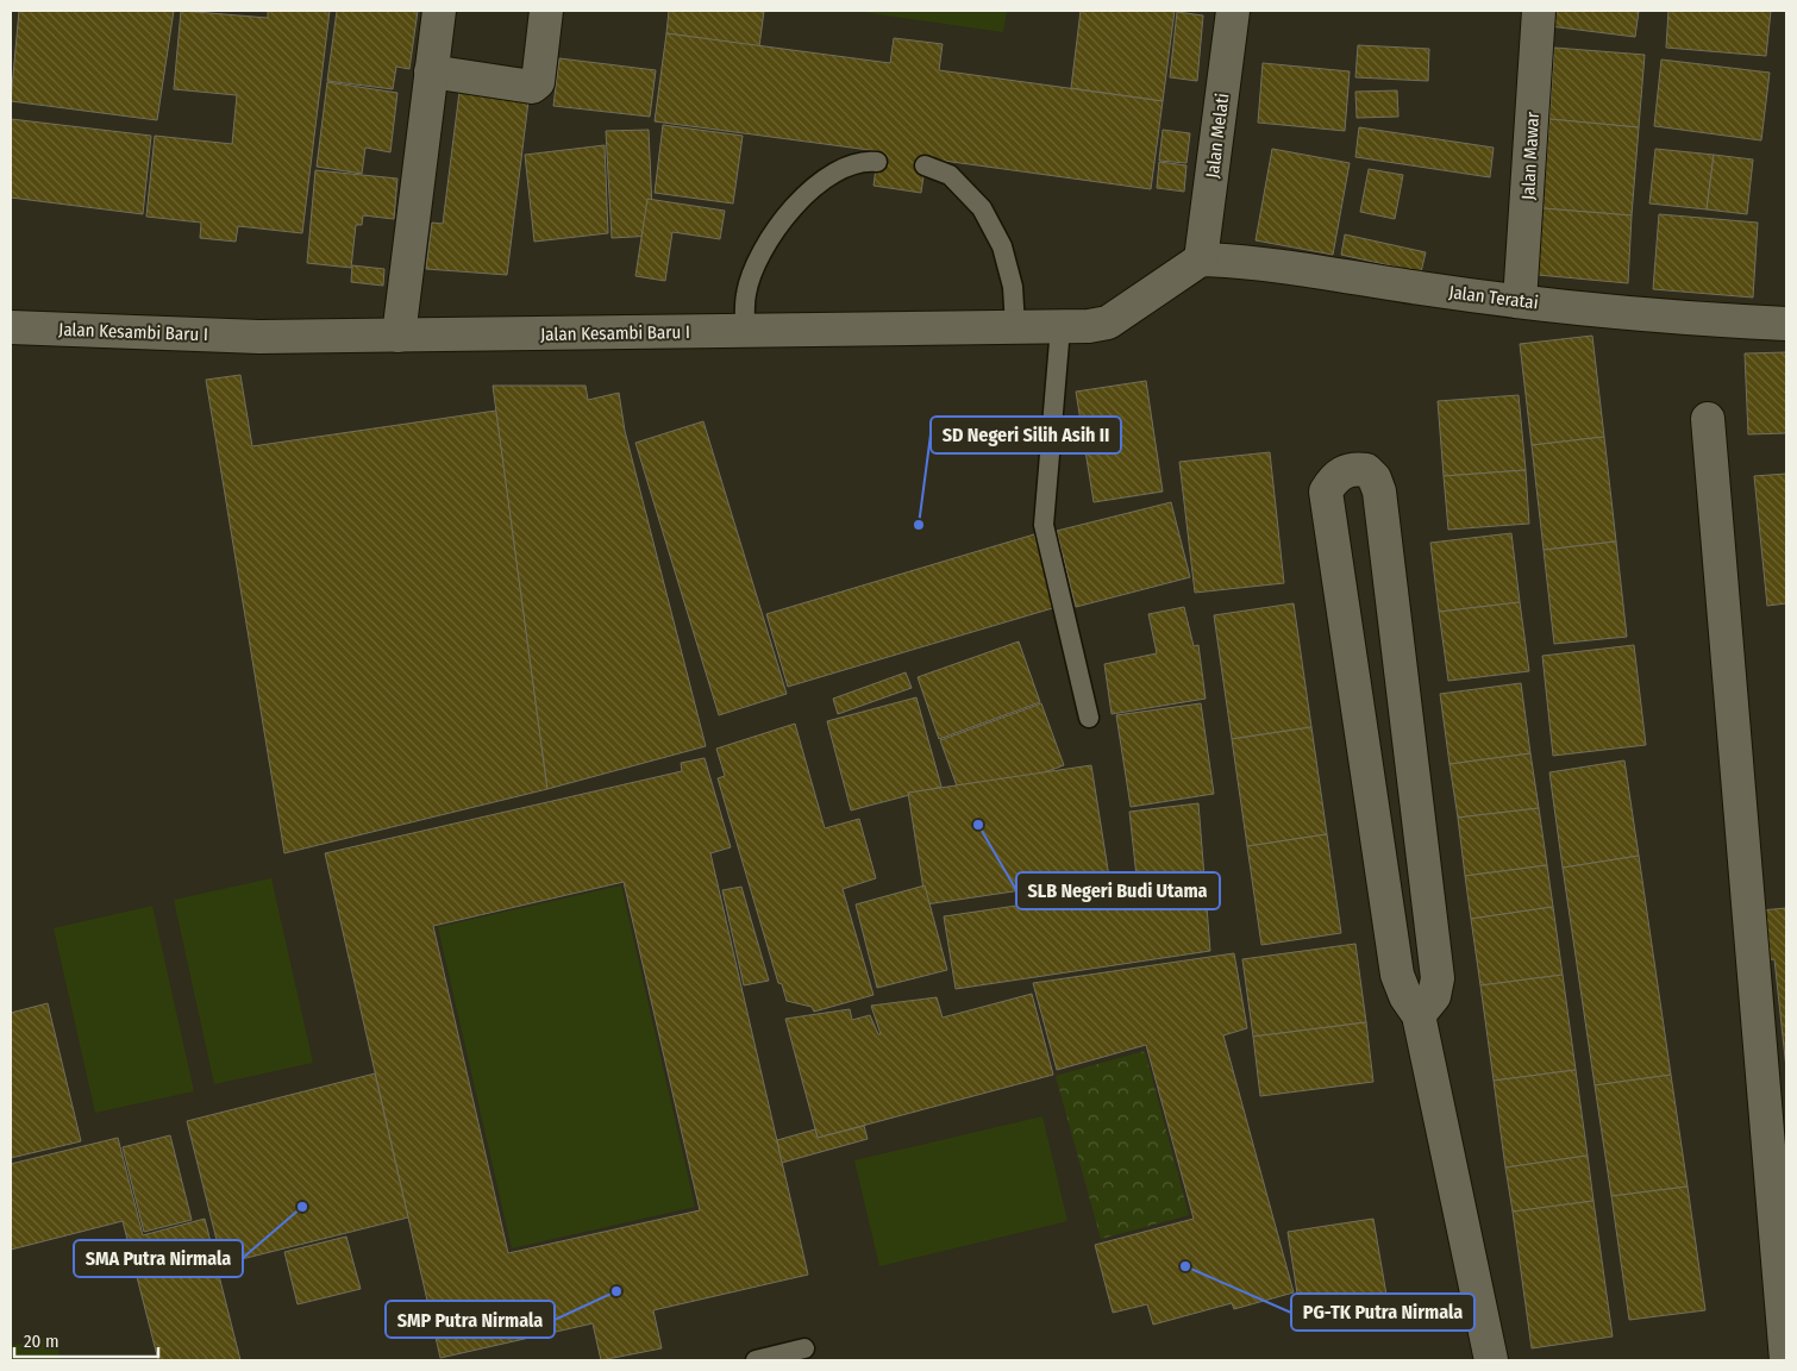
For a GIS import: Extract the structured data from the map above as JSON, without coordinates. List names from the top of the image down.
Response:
{
  "streets": {
    "street": [
      "Jalan Melati",
      "Jalan Mawar",
      "Jalan Teratai",
      "Jalan Kesambi Baru I"
    ]
  },
  "crossings": [
    ["Jalan Melati", "Jalan Teratai"],
    ["Jalan Melati", "Jalan Kesambi Baru I"],
    ["Jalan Mawar", "Jalan Teratai"],
    ["Jalan Teratai", "Jalan Kesambi Baru I"]
  ],
  "places": [
    "SD Negeri Silih Asih II",
    "SLB Negeri Budi Utama",
    "SMA Putra Nirmala",
    "PG-TK Putra Nirmala",
    "SMP Putra Nirmala"
  ],
  "scale_bar": "20 m"
}
